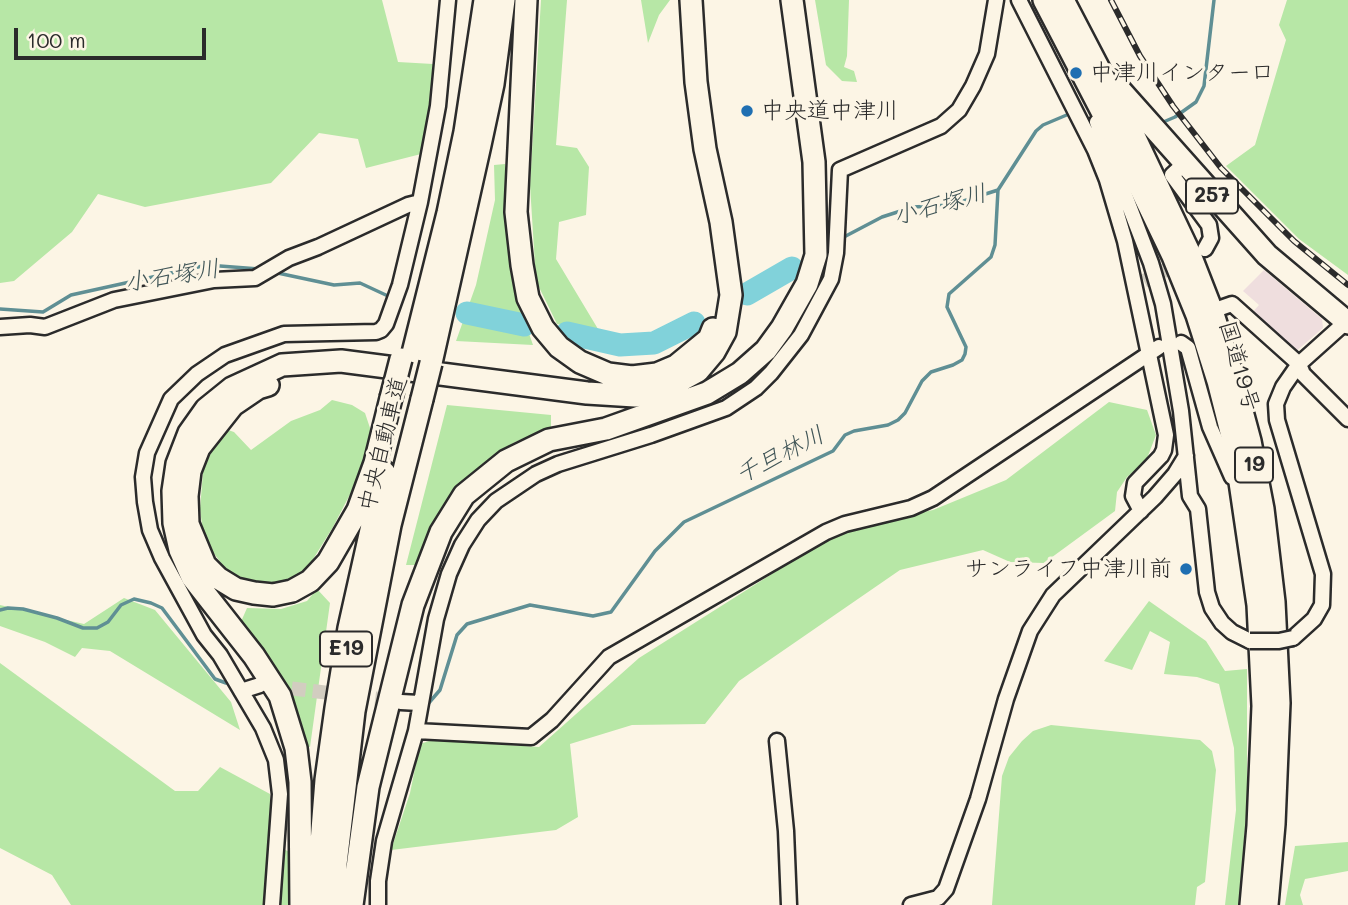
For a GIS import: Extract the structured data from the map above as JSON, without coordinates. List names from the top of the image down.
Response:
{
  "streets": {
    "highway": [
      "257",
      "国道19号",
      "中央自動車道",
      "19",
      "E19"
    ]
  },
  "crossings": [
    ["257", "国道19号"]
  ],
  "water": ["小石塚川", "千旦林川"],
  "places": ["中津川インター口", "中央道中津川", "サンライフ中津川前"],
  "scale_bar": "100 m"
}
